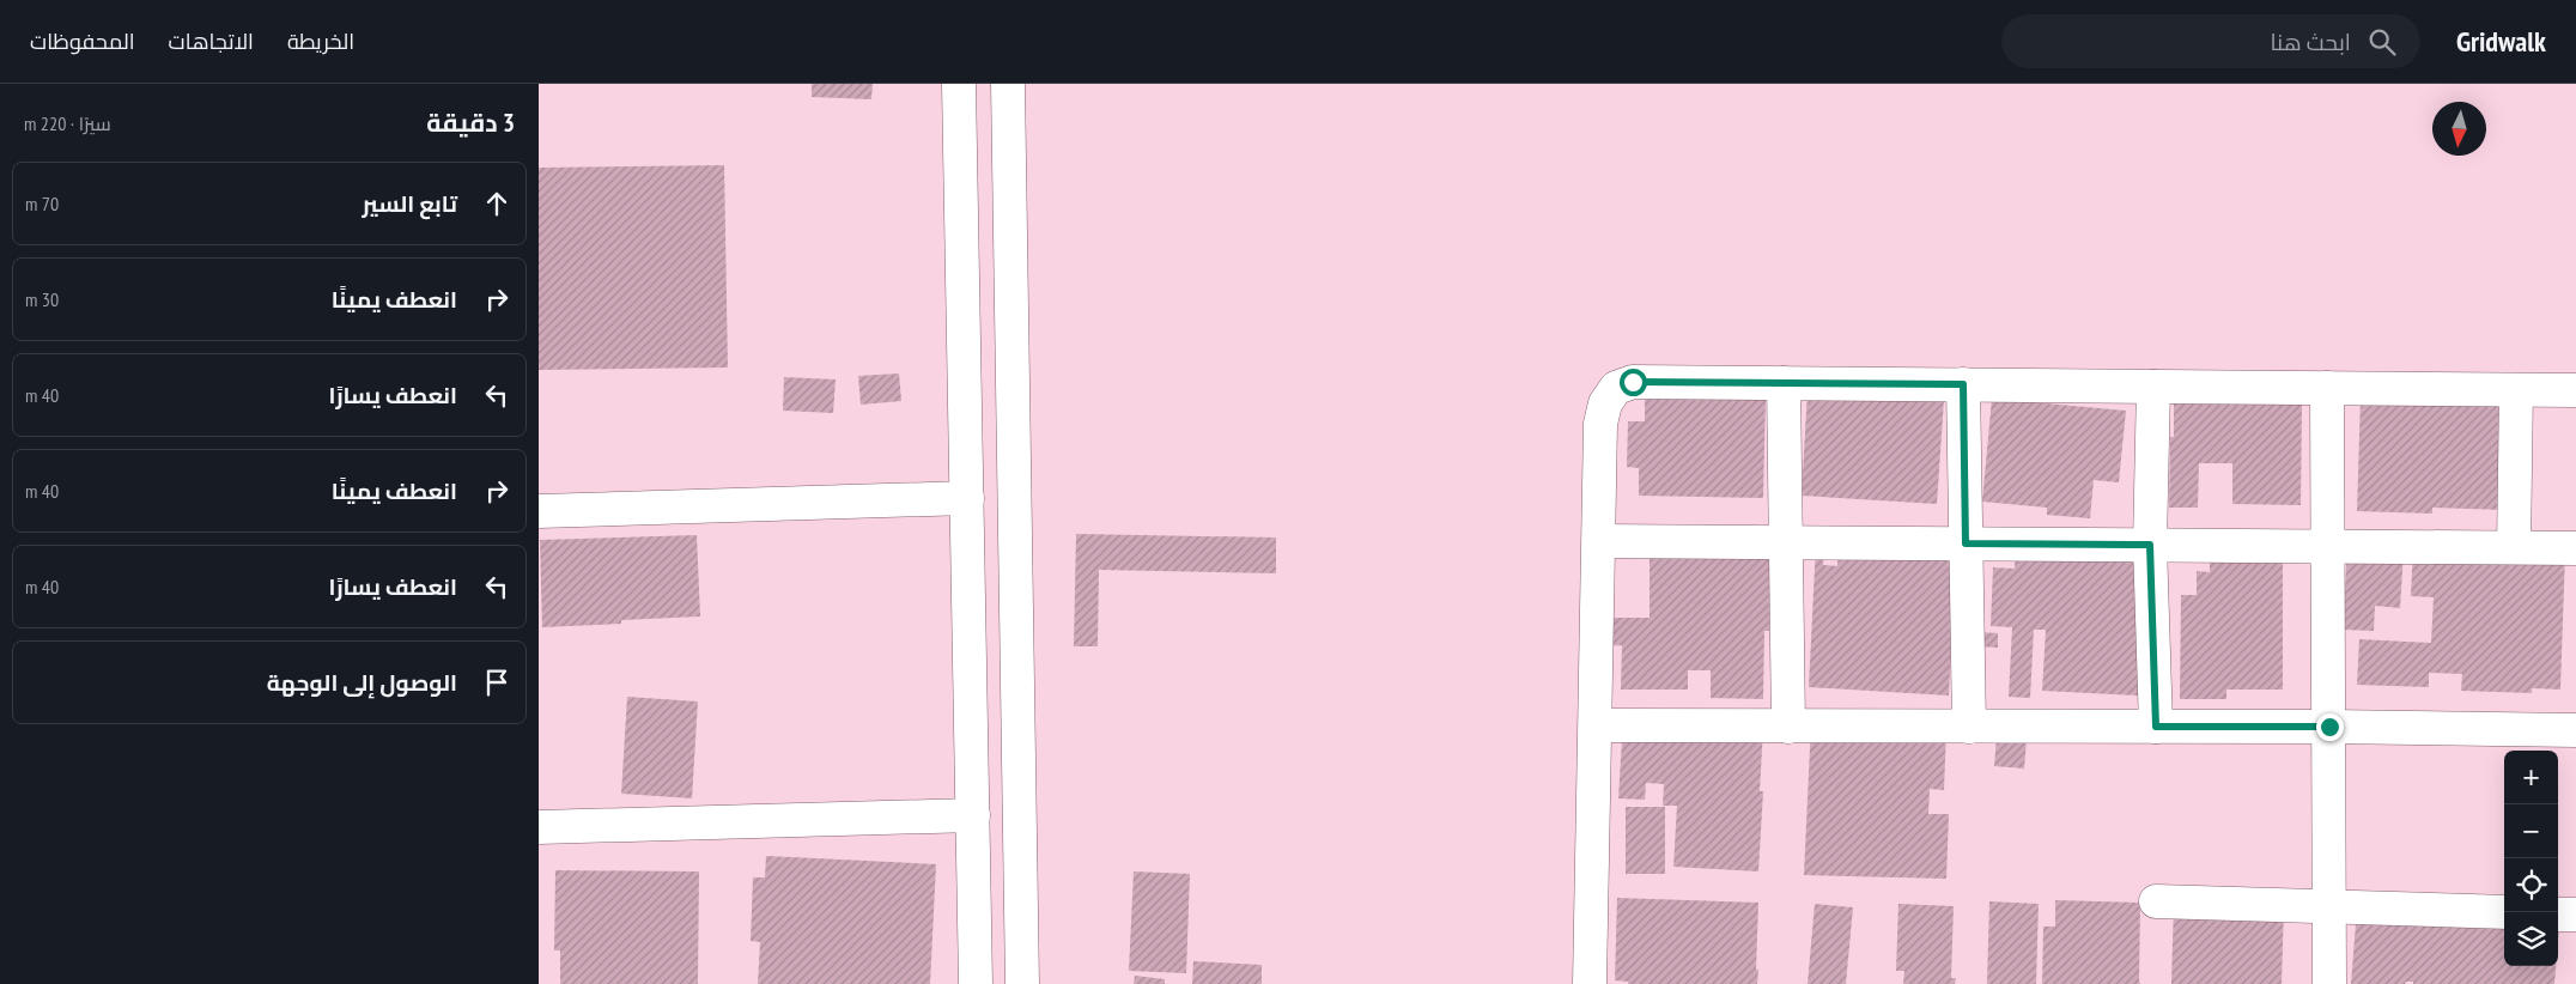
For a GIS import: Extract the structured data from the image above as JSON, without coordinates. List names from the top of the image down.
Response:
{
  "north": "bottom",
  "page": {
    "header": "Gridwalk",
    "search": "ابحث هنا",
    "nav": ["الخريطة", "الاتجاهات", "المحفوظات"],
    "heading": ["3 دقيقة", "سيرًا · 220 m"],
    "list": [
      ["تابع السير", "70 m"],
      ["انعطف يمينًا", "30 m"],
      ["انعطف يسارًا", "40 m"],
      ["انعطف يمينًا", "40 m"],
      ["انعطف يسارًا", "40 m"],
      "الوصول إلى الوجهة"
    ],
    "map_buttons": ["+", "−"]
  }
}
